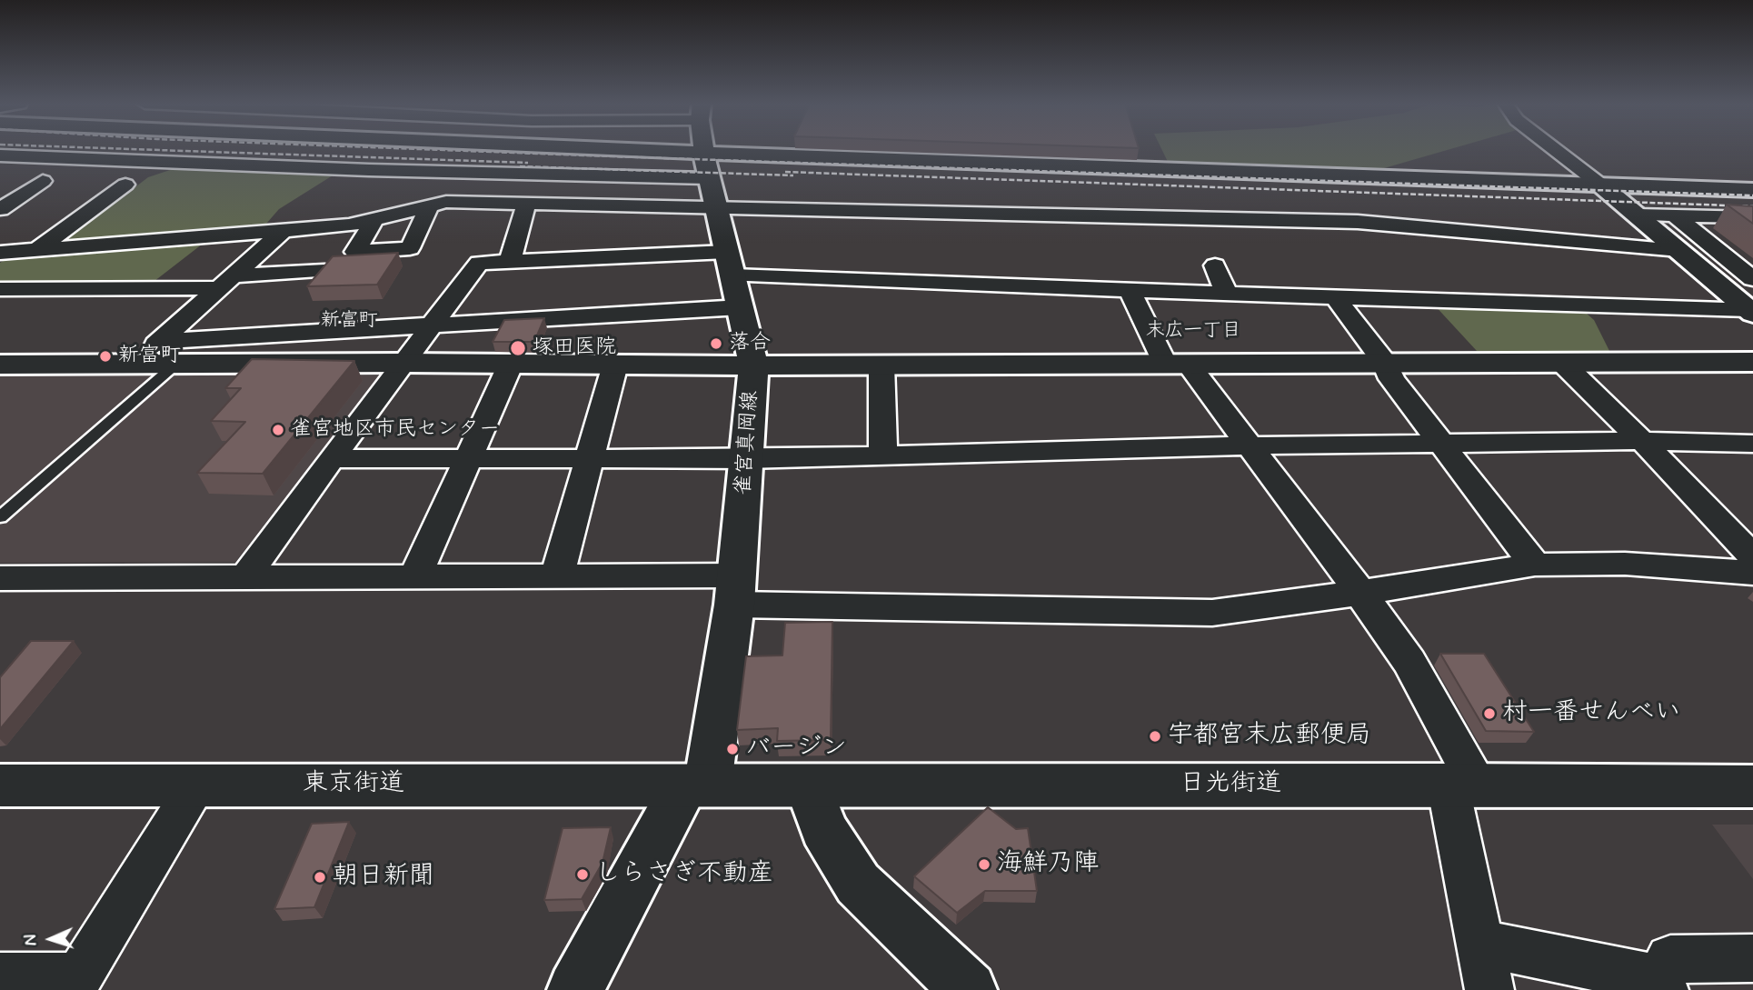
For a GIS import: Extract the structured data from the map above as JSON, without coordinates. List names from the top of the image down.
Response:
{
  "streets": {
    "main road": ["雀宮真岡線", "東京街道", "日光街道"]
  },
  "crossings": [
    ["雀宮真岡線", "東京街道"],
    ["雀宮真岡線", "日光街道"],
    ["東京街道", "日光街道"]
  ],
  "districts": ["新富町", "末広一丁目"],
  "places": [
    "落合",
    "塚田医院",
    "新富町",
    "雀宮地区市民センター",
    "村一番せんべい",
    "宇都宮末広郵便局",
    "バージン",
    "海鮮乃陣",
    "しらさぎ不動産",
    "朝日新聞"
  ],
  "north": "left"
}
